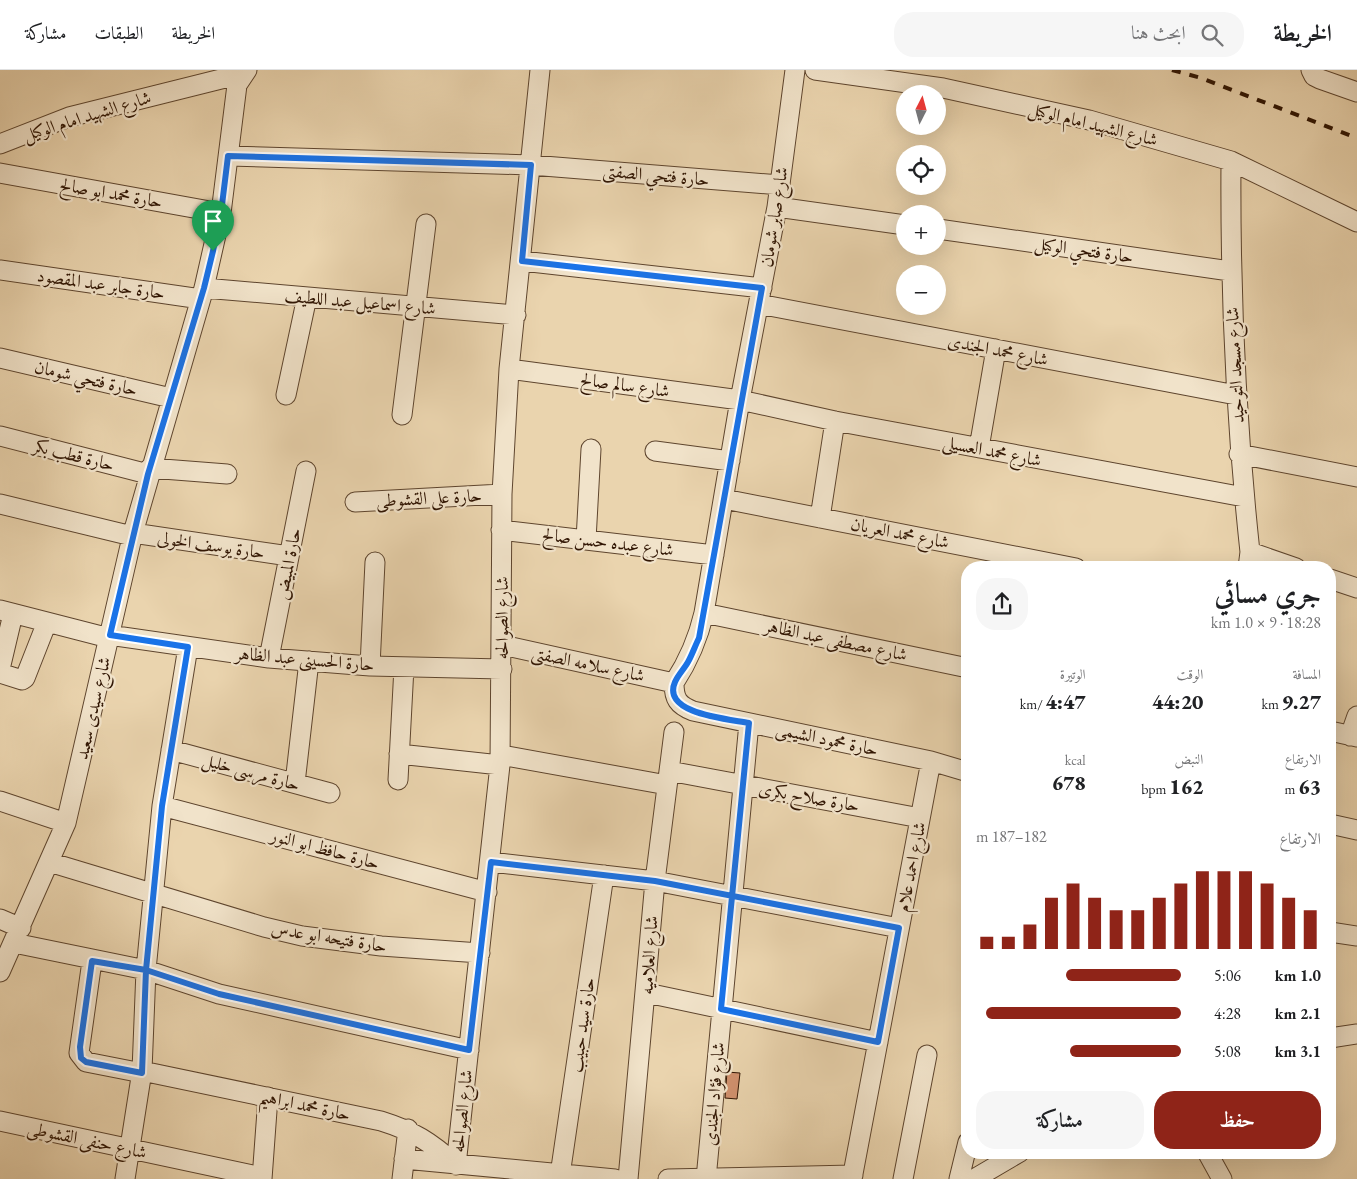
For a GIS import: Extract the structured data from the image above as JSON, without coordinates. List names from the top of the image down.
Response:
{
  "streets": {
    "street": [
      "شارع الشهيد امام الوكيل",
      "حارة فتحي الصفتى",
      "حارة محمد ابو صالح",
      "شارع صابر شومان",
      "حارة فتحي الوكيل",
      "حارة جابر عبد المقصود",
      "شارع اسماعيل عبد اللطيف",
      "شارع محمد الجندى",
      "شارع مسجد التوحيد",
      "حارة فتحي شومان",
      "شارع سالم صالح",
      "شارع محمد العسيلى",
      "حارة قطب بكر",
      "حارة على القشوطى",
      "شارع محمد العريان",
      "شارع عبده حسن صالح",
      "حارة يوسف الخولى",
      "حارة المبيض",
      "شارع الصوالحه",
      "شارع مصطفى عبد الظاهر",
      "حارة الحسينى عبد الظاهر",
      "شارع سلامه الصفتى",
      "شارع سيدى سعيد",
      "حارة محمود الشيمى",
      "حارة مرسى خليل",
      "حارة صلاح بكرى",
      "حارة حافظ ابو النور",
      "شارع احمد علام",
      "حارة فتيحه ابو عدس",
      "شارع العلاميه",
      "حارة سيد حبيب",
      "شارع فؤاد الجندى",
      "حارة محمد ابراهيم",
      "شارع حنفى القشوطى"
    ]
  },
  "crossings": [
    ["شارع الشهيد امام الوكيل", "شارع مسجد التوحيد"],
    ["شارع الشهيد امام الوكيل", "شارع سيدى سعيد"],
    ["حارة فتحي الصفتى", "شارع صابر شومان"],
    ["حارة فتحي الصفتى", "شارع الصوالحه"],
    ["حارة فتحي الصفتى", "شارع سيدى سعيد"],
    ["حارة محمد ابو صالح", "شارع سيدى سعيد"],
    ["شارع صابر شومان", "شارع محمد الجندى"],
    ["شارع صابر شومان", "شارع سالم صالح"],
    ["شارع صابر شومان", "شارع محمد العسيلى"],
    ["شارع صابر شومان", "شارع محمد العريان"],
    ["شارع صابر شومان", "شارع عبده حسن صالح"],
    ["شارع صابر شومان", "شارع مصطفى عبد الظاهر"],
    ["شارع صابر شومان", "شارع سلامه الصفتى"],
    ["شارع صابر شومان", "حارة محمود الشيمى"],
    ["حارة فتحي الوكيل", "شارع مسجد التوحيد"],
    ["حارة جابر عبد المقصود", "شارع اسماعيل عبد اللطيف"],
    ["حارة جابر عبد المقصود", "شارع سيدى سعيد"],
    ["شارع اسماعيل عبد اللطيف", "شارع الصوالحه"],
    ["شارع اسماعيل عبد اللطيف", "شارع سيدى سعيد"],
    ["شارع محمد الجندى", "شارع مسجد التوحيد"],
    ["شارع محمد الجندى", "شارع الصوالحه"],
    ["شارع مسجد التوحيد", "شارع محمد العسيلى"],
    ["حارة فتحي شومان", "شارع سيدى سعيد"],
    ["شارع سالم صالح", "شارع محمد العسيلى"],
    ["شارع سالم صالح", "شارع الصوالحه"],
    ["حارة قطب بكر", "شارع سيدى سعيد"],
    ["حارة على القشوطى", "شارع الصوالحه"],
    ["شارع عبده حسن صالح", "شارع الصوالحه"],
    ["حارة يوسف الخولى", "حارة المبيض"],
    ["حارة يوسف الخولى", "شارع سيدى سعيد"],
    ["حارة المبيض", "حارة الحسينى عبد الظاهر"],
    ["شارع الصوالحه", "حارة الحسينى عبد الظاهر"],
    ["شارع الصوالحه", "شارع سلامه الصفتى"],
    ["شارع الصوالحه", "حارة صلاح بكرى"],
    ["شارع الصوالحه", "حارة حافظ ابو النور"],
    ["شارع الصوالحه", "حارة فتيحه ابو عدس"],
    ["شارع الصوالحه", "حارة محمد ابراهيم"],
    ["حارة الحسينى عبد الظاهر", "شارع سيدى سعيد"],
    ["شارع سلامه الصفتى", "حارة محمود الشيمى"],
    ["شارع سيدى سعيد", "حارة فتيحه ابو عدس"],
    ["حارة محمود الشيمى", "شارع احمد علام"],
    ["حارة محمود الشيمى", "شارع فؤاد الجندى"],
    ["حارة صلاح بكرى", "شارع احمد علام"],
    ["حارة صلاح بكرى", "شارع العلاميه"],
    ["حارة صلاح بكرى", "شارع فؤاد الجندى"]
  ],
  "north": "top",
  "page": {
    "header": "الخريطة",
    "search": "ابحث هنا",
    "nav": ["الخريطة", "الطبقات", "مشاركة"],
    "map_buttons": ["+", "−"],
    "heading": ["جري مسائي", "18:28 · 9 × 1.0 km"],
    "stats": [
      ["المسافة", "9.27 km"],
      ["الوقت", "44:20"],
      ["الوتيرة", "4:47 /km"],
      ["الارتفاع", "63 m"],
      ["النبض", "162 bpm"],
      ["kcal", "678"]
    ],
    "chart": ["الارتفاع", "182–187 m"],
    "list": [
      {
        "name": "1.0 km",
        "note": "5:06"
      },
      {
        "name": "2.1 km",
        "note": "4:28"
      },
      {
        "name": "3.1 km",
        "note": "5:08"
      }
    ],
    "buttons": ["حفظ", "مشاركة"]
  }
}
